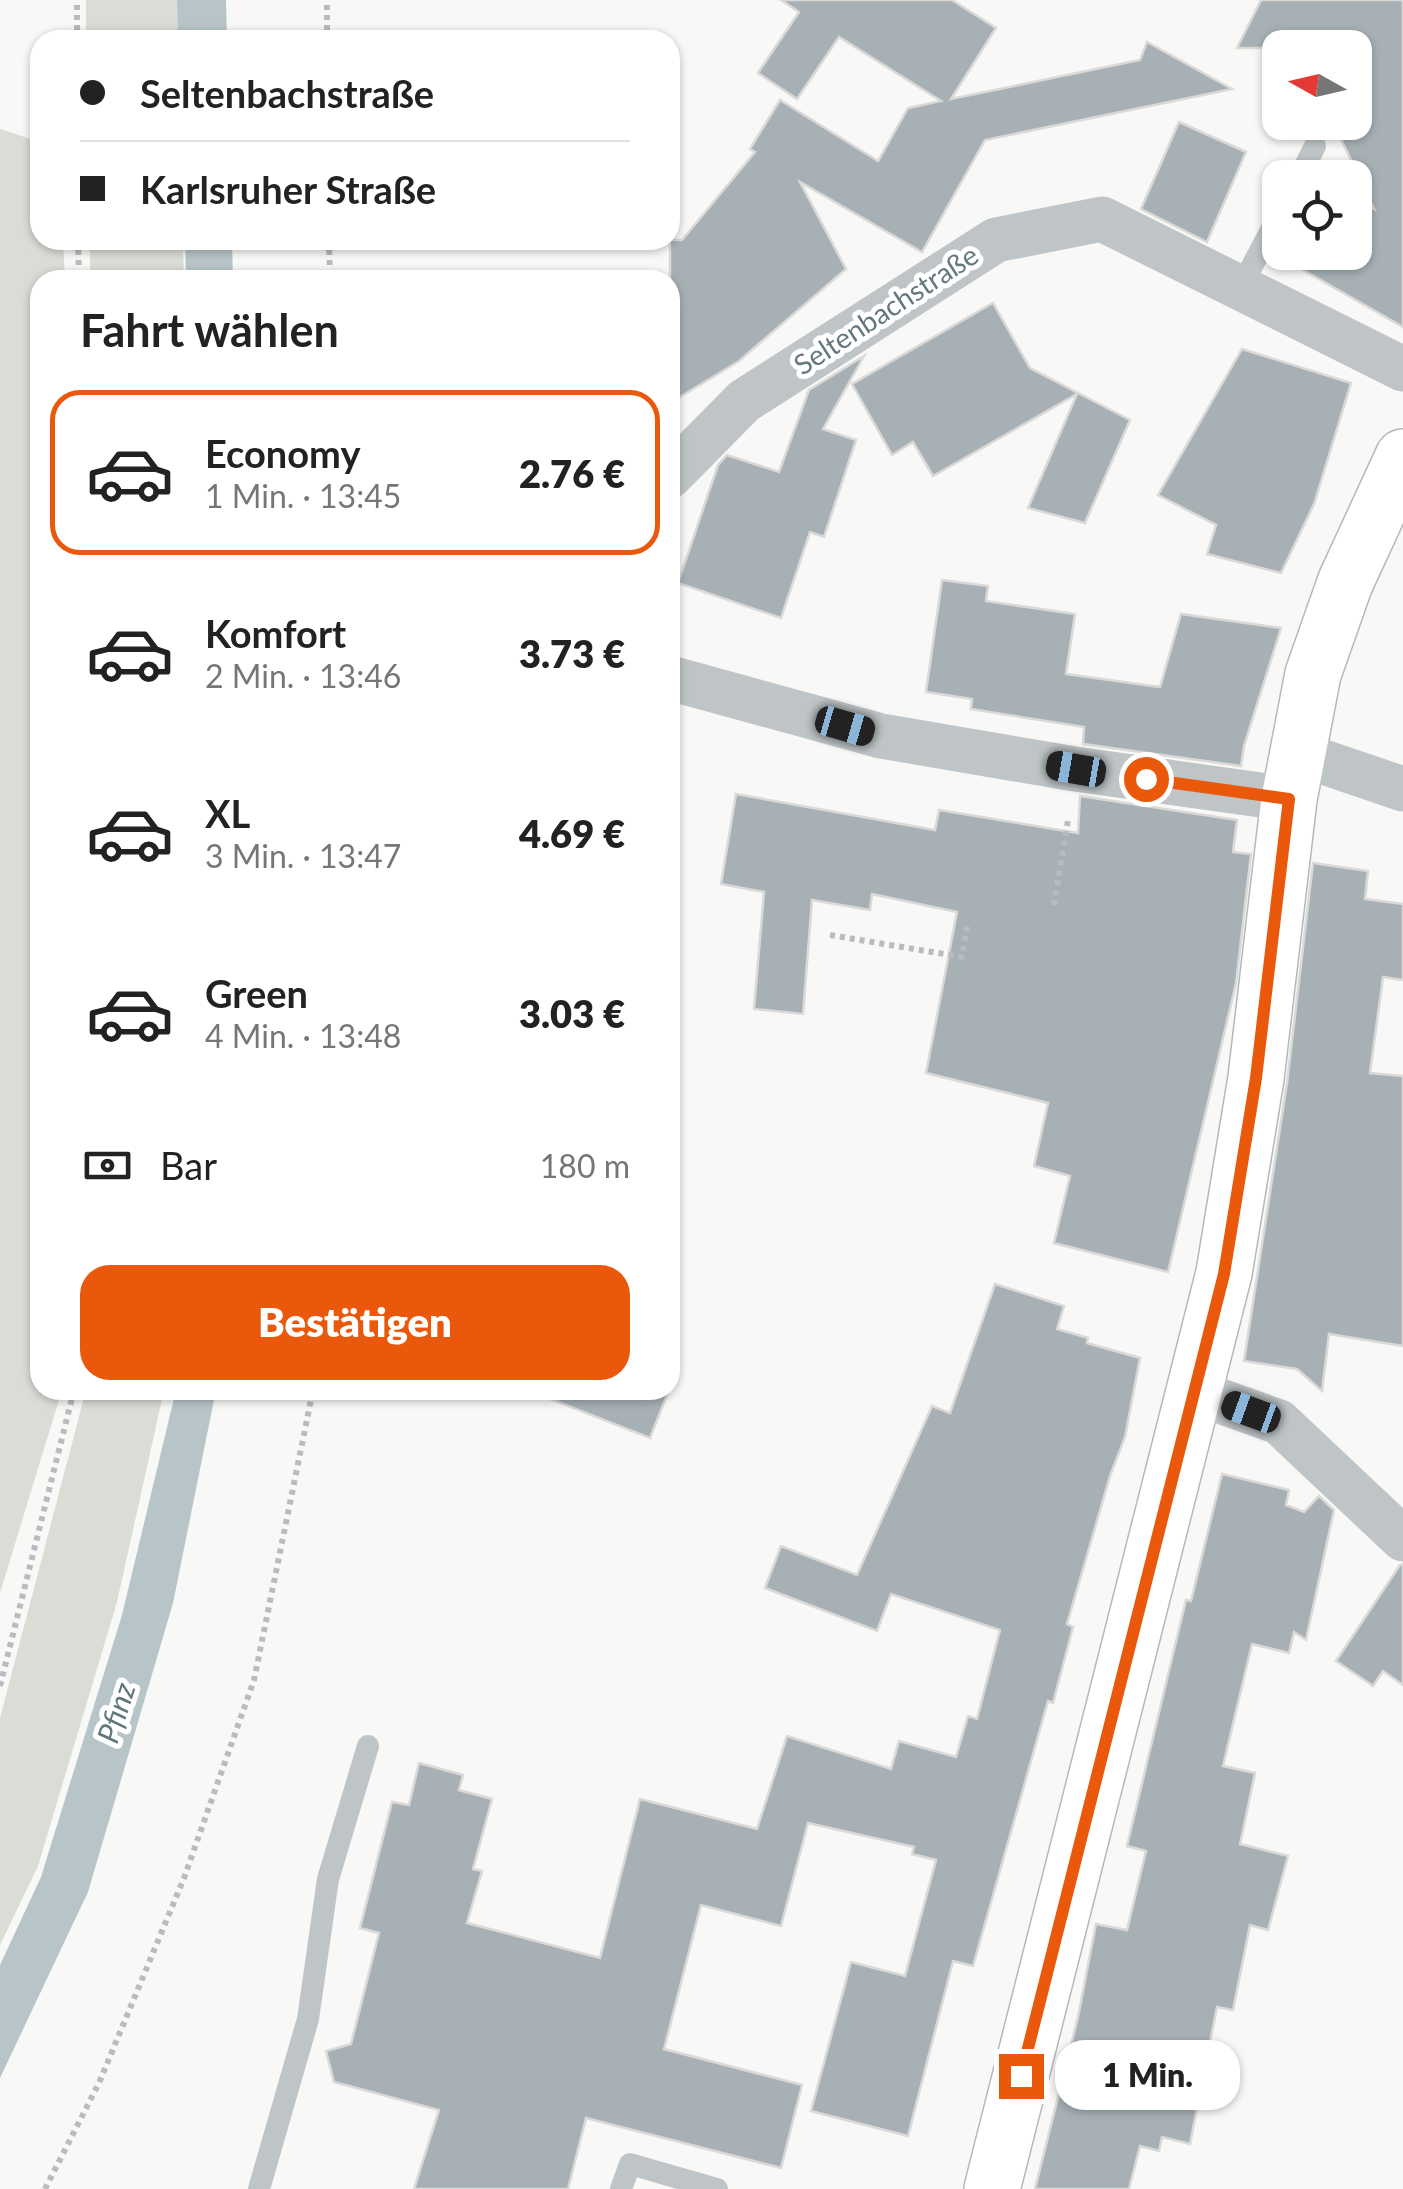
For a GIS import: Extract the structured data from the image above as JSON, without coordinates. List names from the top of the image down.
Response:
{
  "streets": {
    "street": ["Seltenbachstraße"]
  },
  "water": ["Pfinz"],
  "north": "left",
  "page": {
    "banner": ["Seltenbachstraße", "Karlsruher Straße"],
    "heading": "Fahrt wählen",
    "list": [
      {
        "name": "Economy",
        "note": "1 Min. · 13:45",
        "value": "2.76 €"
      },
      {
        "name": "Komfort",
        "note": "2 Min. · 13:46",
        "value": "3.73 €"
      },
      {
        "name": "XL",
        "note": "3 Min. · 13:47",
        "value": "4.69 €"
      },
      {
        "name": "Green",
        "note": "4 Min. · 13:48",
        "value": "3.03 €"
      }
    ],
    "pay": ["Bar", "180 m"],
    "buttons": "Bestätigen",
    "bubble": "1 Min."
  }
}
